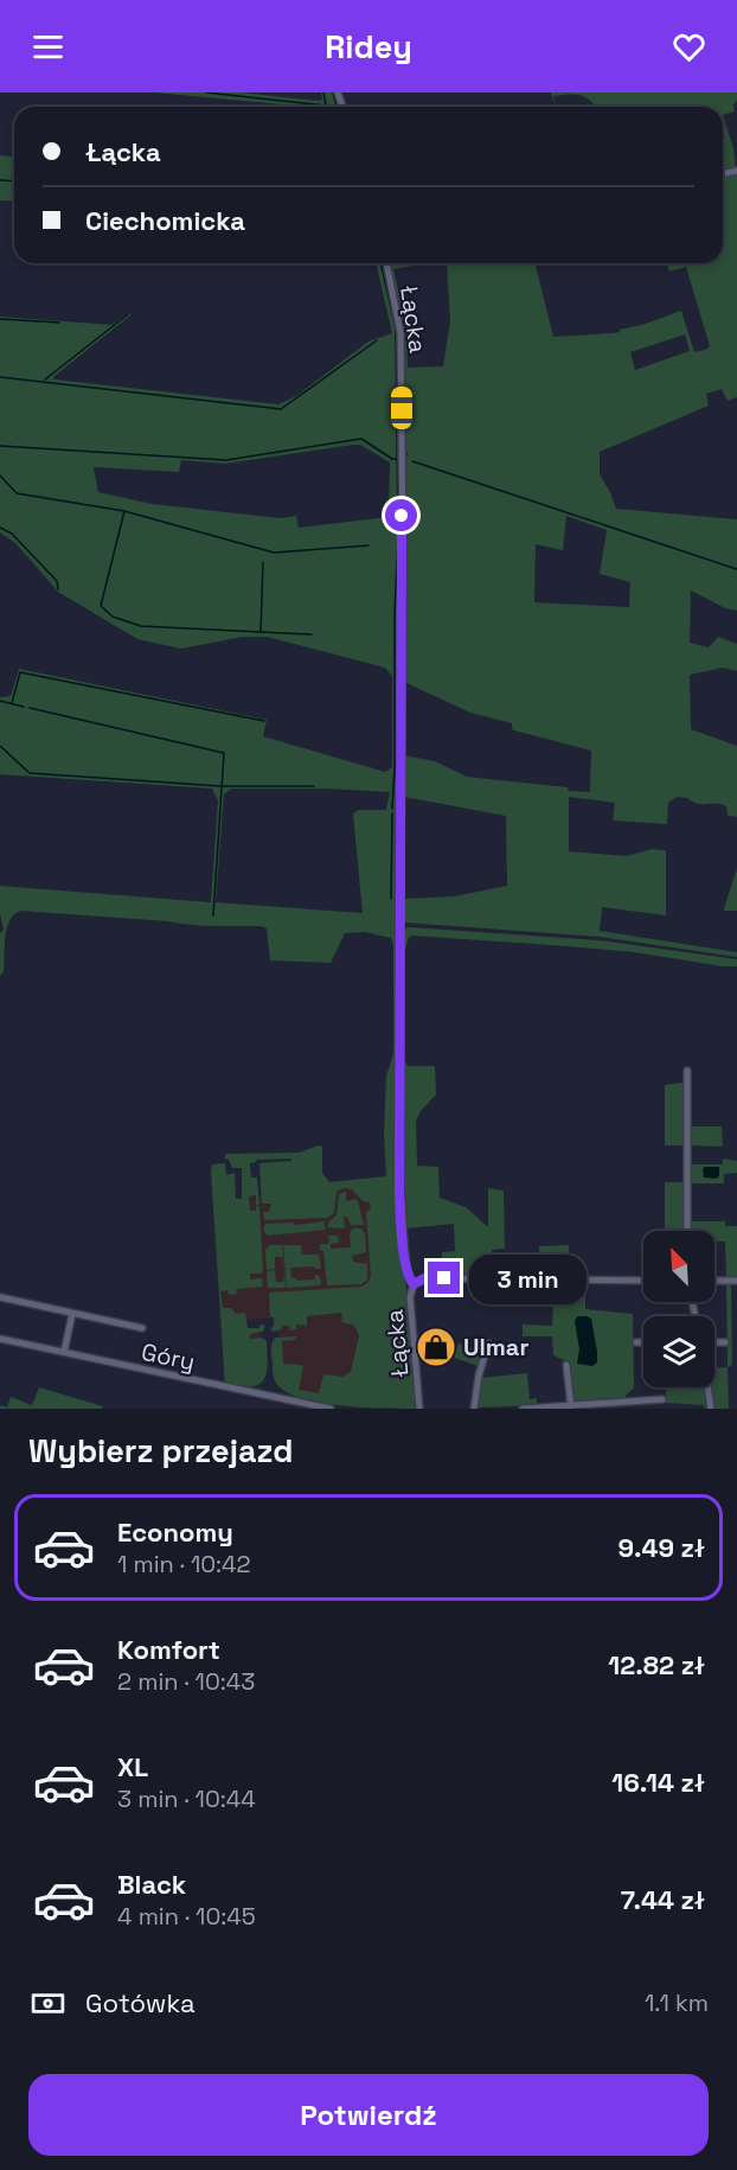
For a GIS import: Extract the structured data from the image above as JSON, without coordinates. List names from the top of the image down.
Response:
{
  "streets": {
    "street": ["Łącka", "Góry"]
  },
  "places": {
    "shop": ["Ulmar"]
  },
  "north": "top left",
  "page": {
    "header": "Ridey",
    "banner": ["Łącka", "Ciechomicka"],
    "bubble": "3 min",
    "heading": "Wybierz przejazd",
    "list": [
      {
        "name": "Economy",
        "note": "1 min · 10:42",
        "value": "9.49 zł"
      },
      {
        "name": "Komfort",
        "note": "2 min · 10:43",
        "value": "12.82 zł"
      },
      {
        "name": "XL",
        "note": "3 min · 10:44",
        "value": "16.14 zł"
      },
      {
        "name": "Black",
        "note": "4 min · 10:45",
        "value": "7.44 zł"
      }
    ],
    "pay": ["Gotówka", "1.1 km"],
    "buttons": "Potwierdź"
  }
}
